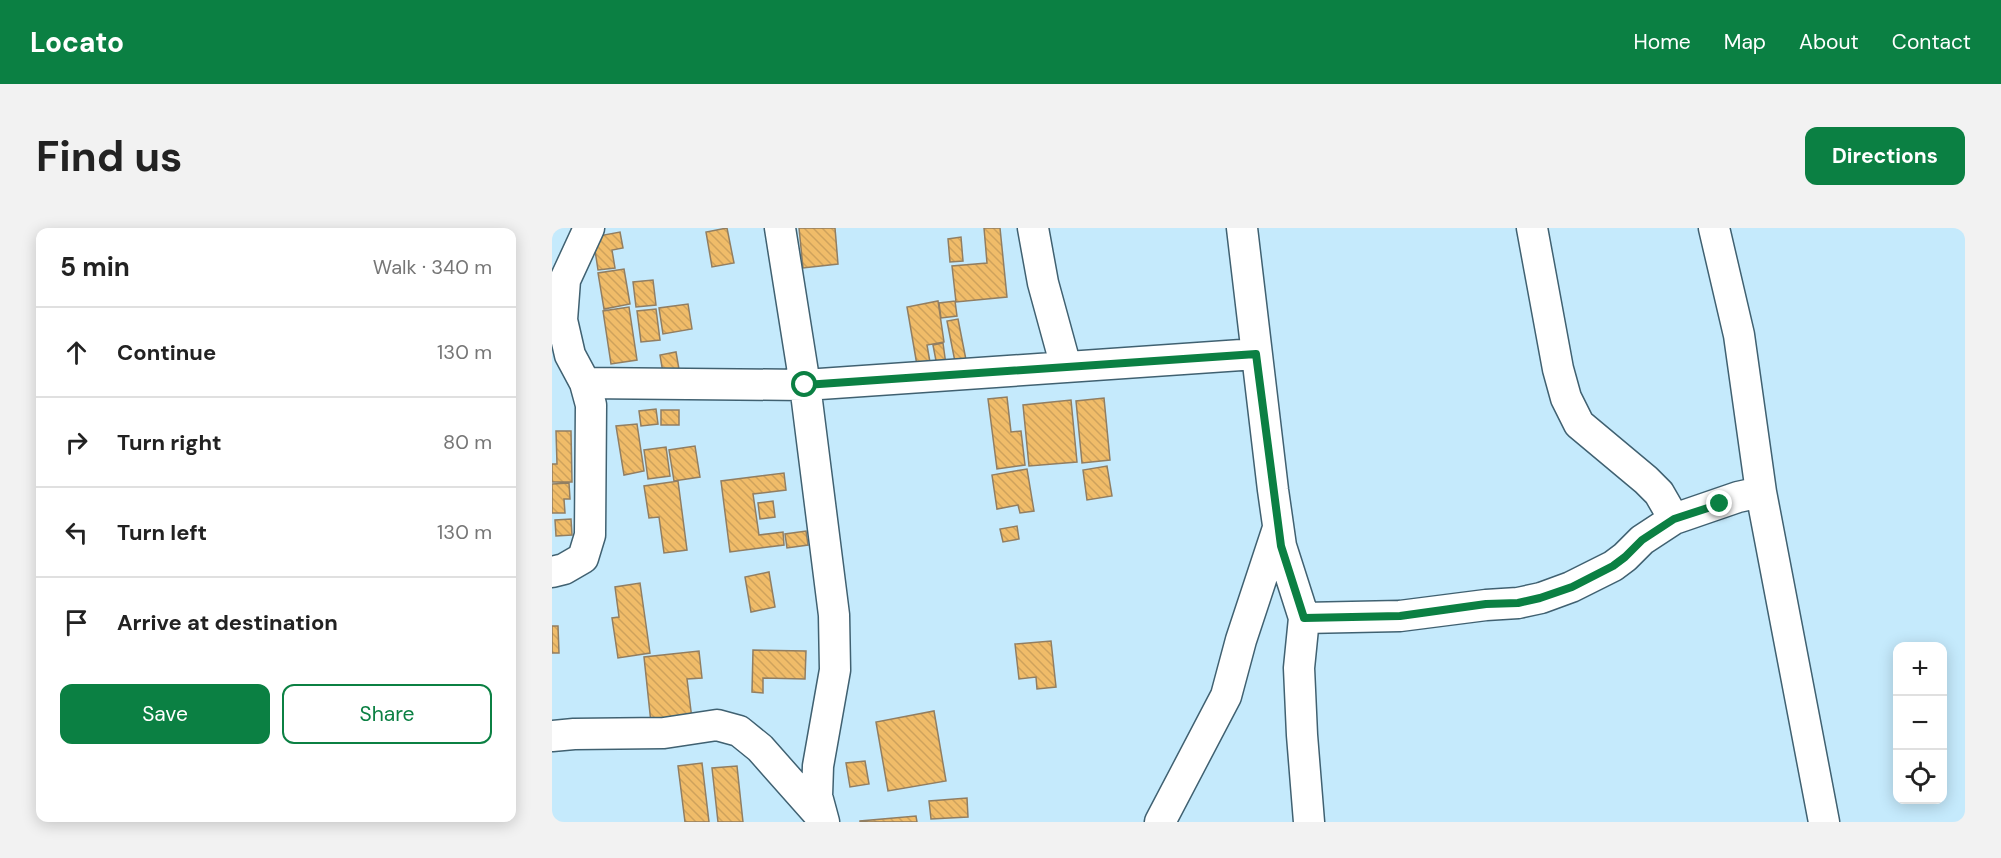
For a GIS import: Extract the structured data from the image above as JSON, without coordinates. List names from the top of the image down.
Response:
{
  "page": {
    "header": "Locato",
    "nav": [
      "Home",
      "Map",
      "About",
      "Contact"
    ],
    "buttons": [
      "Directions",
      ["Save", "Share"]
    ],
    "title": "Find us",
    "heading": ["5 min", "Walk · 340 m"],
    "list": [
      ["Continue", "130 m"],
      ["Turn right", "80 m"],
      ["Turn left", "130 m"],
      "Arrive at destination"
    ],
    "map_buttons": ["+", "−"]
  }
}
